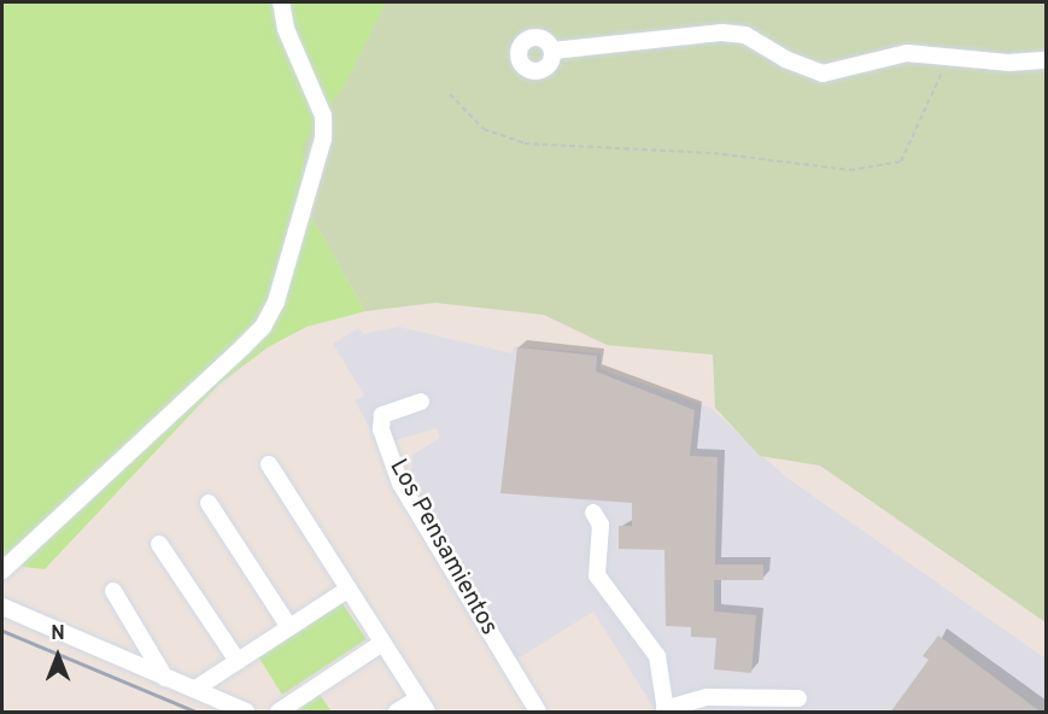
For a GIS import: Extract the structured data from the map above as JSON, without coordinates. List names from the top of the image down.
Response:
{
  "streets": {
    "street": ["Los Pensamientos"]
  },
  "north": "top"
}
